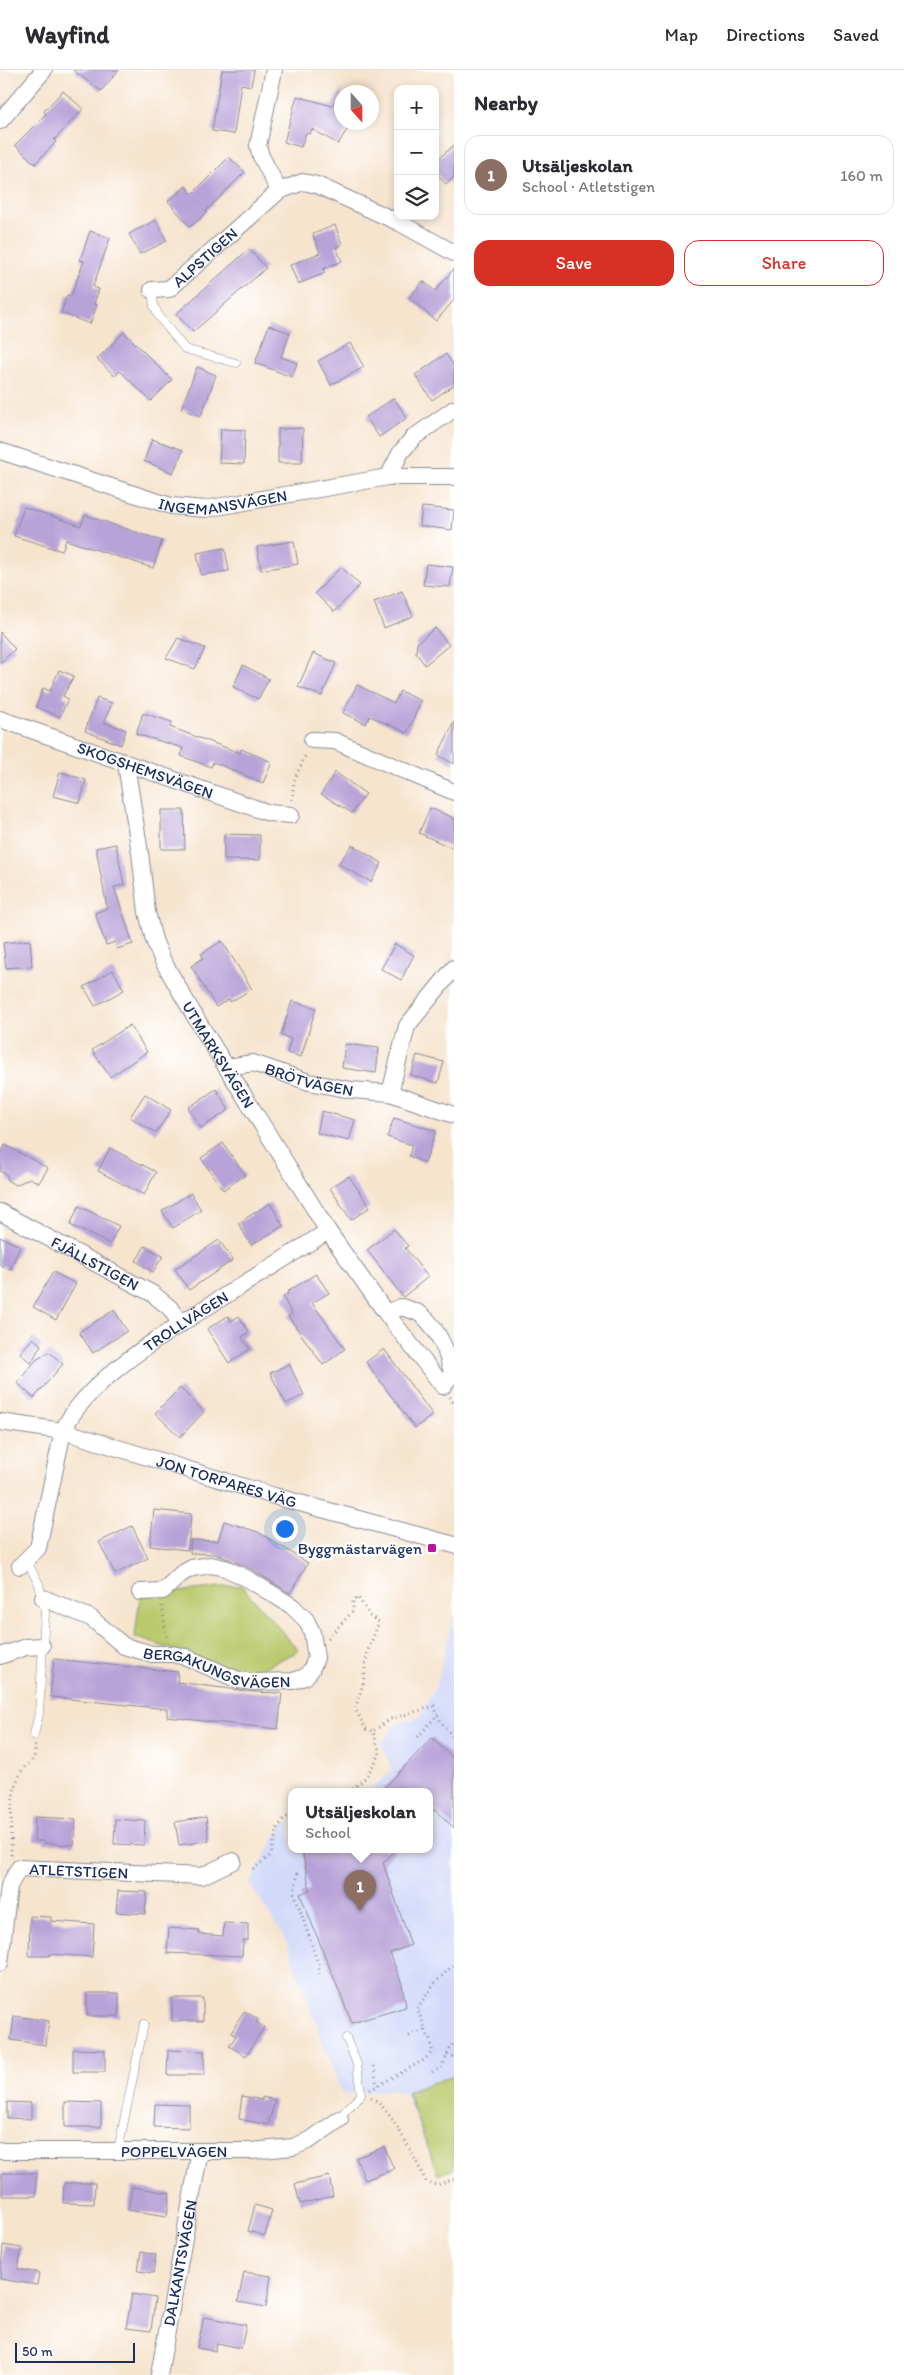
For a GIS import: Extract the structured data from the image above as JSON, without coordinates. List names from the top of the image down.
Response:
{
  "streets": {
    "street": [
      "ALPSTIGEN",
      "INGEMANSVÄGEN",
      "SKOGSHEMSVÄGEN",
      "UTMARKSVÄGEN",
      "BRÖTVÄGEN",
      "FJÄLLSTIGEN",
      "TROLLVÄGEN",
      "JON TORPARES VÄG",
      "BERGAKUNGSVÄGEN",
      "ATLETSTIGEN",
      "POPPELVÄGEN",
      "DALKANTSVÄGEN"
    ]
  },
  "crossings": [
    ["SKOGSHEMSVÄGEN", "UTMARKSVÄGEN"],
    ["UTMARKSVÄGEN", "BRÖTVÄGEN"],
    ["UTMARKSVÄGEN", "TROLLVÄGEN"],
    ["FJÄLLSTIGEN", "TROLLVÄGEN"],
    ["TROLLVÄGEN", "JON TORPARES VÄG"],
    ["POPPELVÄGEN", "DALKANTSVÄGEN"]
  ],
  "places": {
    "transit": ["Byggmästarvägen"]
  },
  "scale_bar": "50 m",
  "north": "bottom",
  "page": {
    "header": "Wayfind",
    "nav": ["Map", "Directions", "Saved"],
    "heading": "Nearby",
    "map_buttons": ["+", "−"],
    "list": [
      {
        "mark": "1",
        "name": "Utsäljeskolan",
        "note": "School · Atletstigen",
        "value": "160 m"
      }
    ],
    "buttons": ["Save", "Share"],
    "popup": ["Utsäljeskolan", "School"],
    "pins": "1",
    "scale": "50 m"
  }
}
